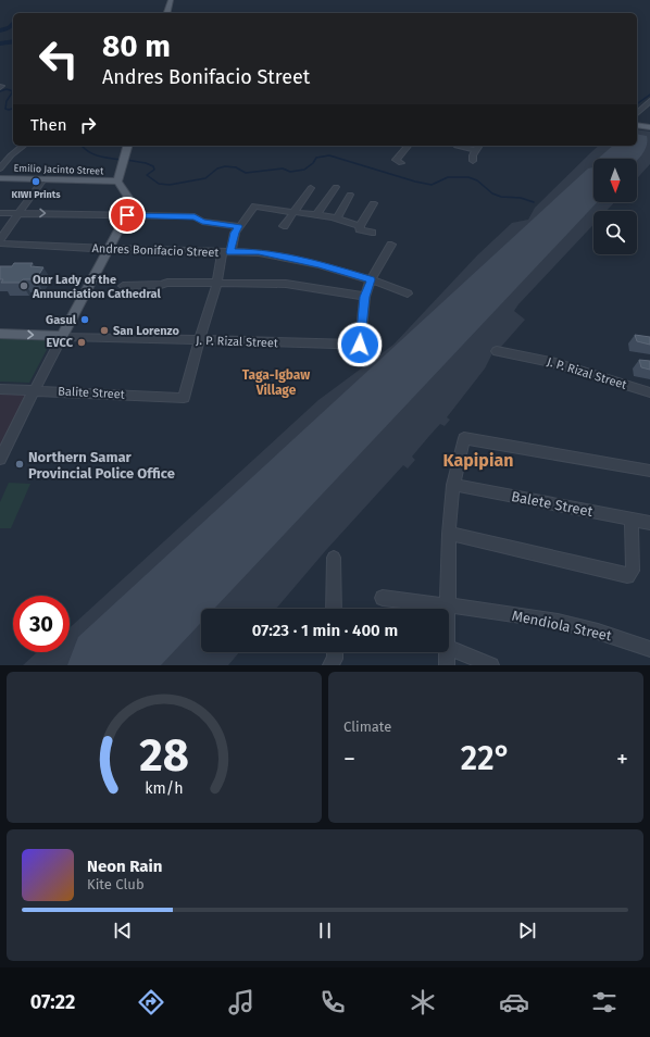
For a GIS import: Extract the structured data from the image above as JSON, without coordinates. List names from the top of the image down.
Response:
{
  "streets": {
    "main road": ["Emilio Jacinto Street", "J. P. Rizal Street"],
    "street": [
      "Andres Bonifacio Street",
      "Balite Street",
      "Balete Street",
      "Mendiola Street"
    ]
  },
  "crossings": [
    ["J. P. Rizal Street", "Balite Street"]
  ],
  "districts": ["Taga-Igbaw Village", "Kapipian"],
  "places": [
    "KIWI Prints",
    "Our Lady of the Annunciation Cathedral",
    "Gasul",
    "San Lorenzo",
    "EVCC",
    "Northern Samar Provincial Police Office"
  ],
  "north": "bottom",
  "page": {
    "turn": ["80 m", "Andres Bonifacio Street"],
    "then": "Then",
    "limit": "30",
    "trip": "07:23 · 1 min · 400 m",
    "tile": "Climate",
    "heat": ["−", "22°", "+"],
    "song": ["Neon Rain", "Kite Club"],
    "tabs": "07:22",
    "gauge": ["28", "km/h"]
  }
}
